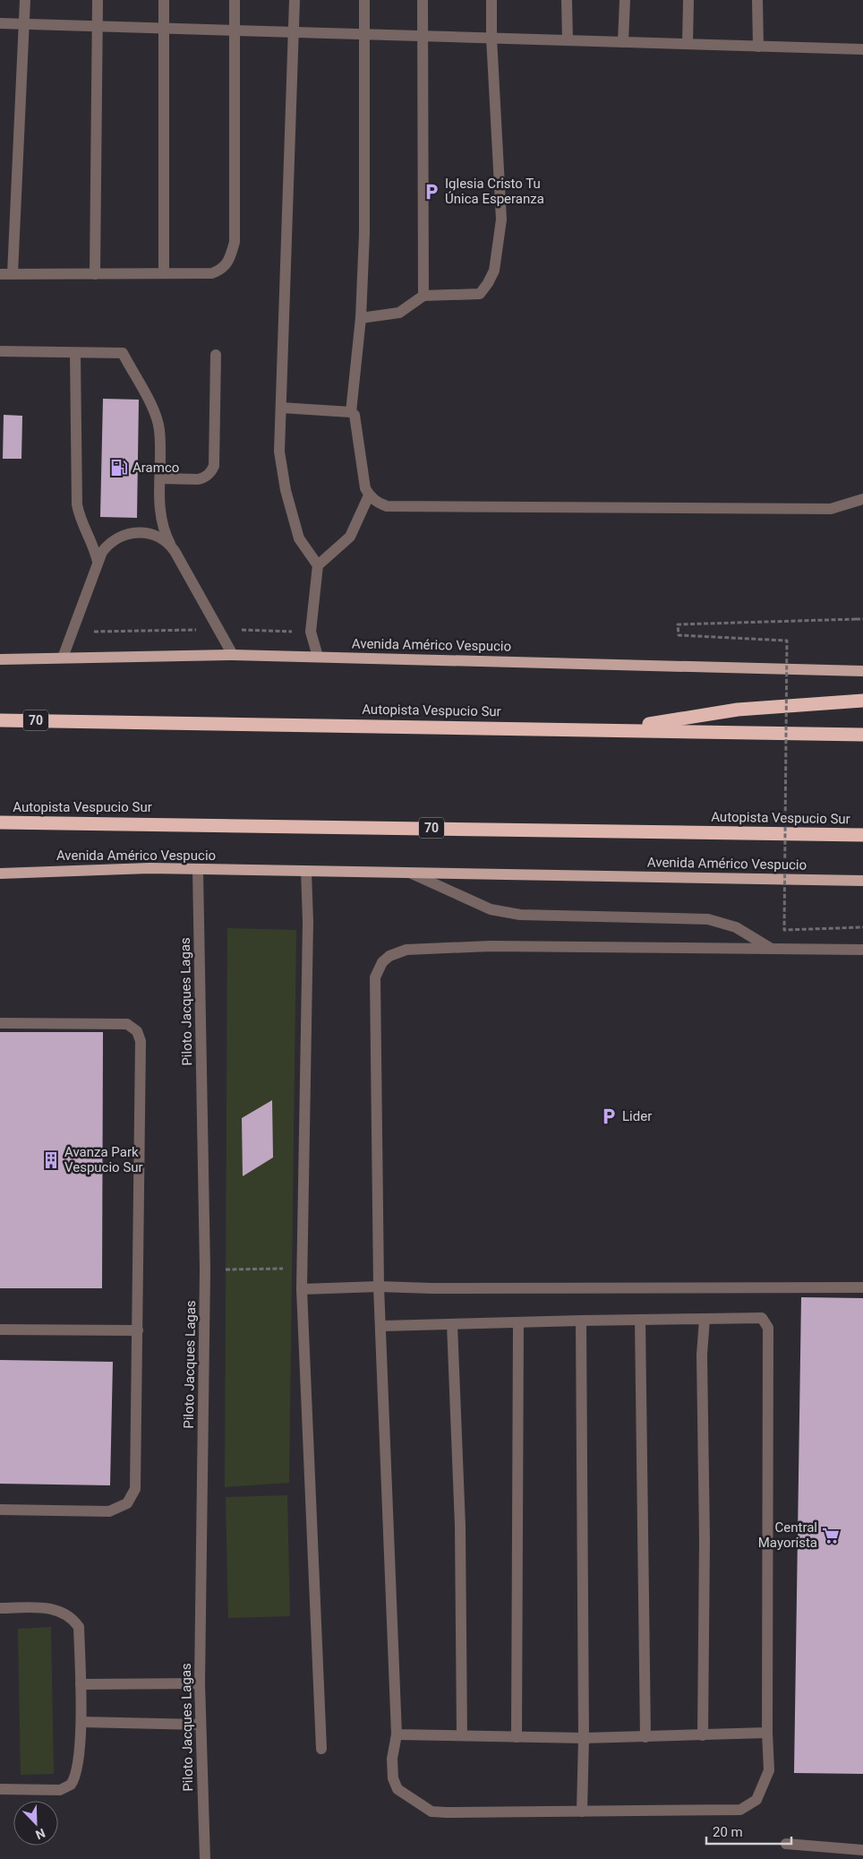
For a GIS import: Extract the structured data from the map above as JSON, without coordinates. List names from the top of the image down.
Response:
{
  "streets": {
    "highway": ["Autopista Vespucio Sur", "70"],
    "main road": ["Avenida Américo Vespucio"],
    "street": ["Piloto Jacques Lagas"]
  },
  "crossings": [
    ["Avenida Américo Vespucio", "Piloto Jacques Lagas"]
  ],
  "places": {
    "parking": ["Iglesia Cristo Tu Única Esperanza", "Lider"],
    "fuel station": ["Aramco"],
    "building": ["Avanza Park Vespucio Sur"],
    "supermarket": ["Central Mayorista"]
  },
  "scale_bar": "20 m",
  "north": "bottom right"
}
